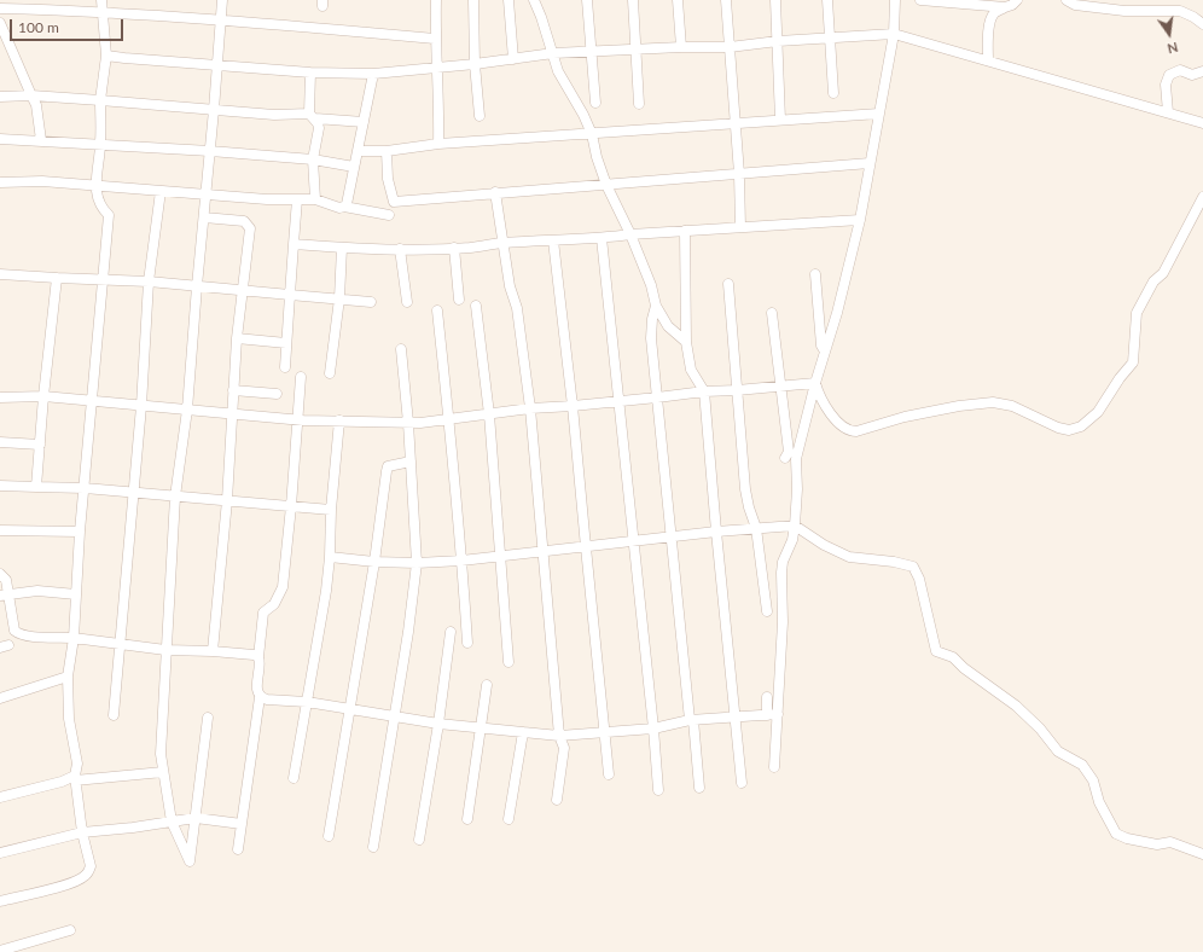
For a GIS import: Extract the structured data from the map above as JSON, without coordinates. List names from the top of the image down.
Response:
{
  "scale_bar": "100 m",
  "north": "bottom"
}
